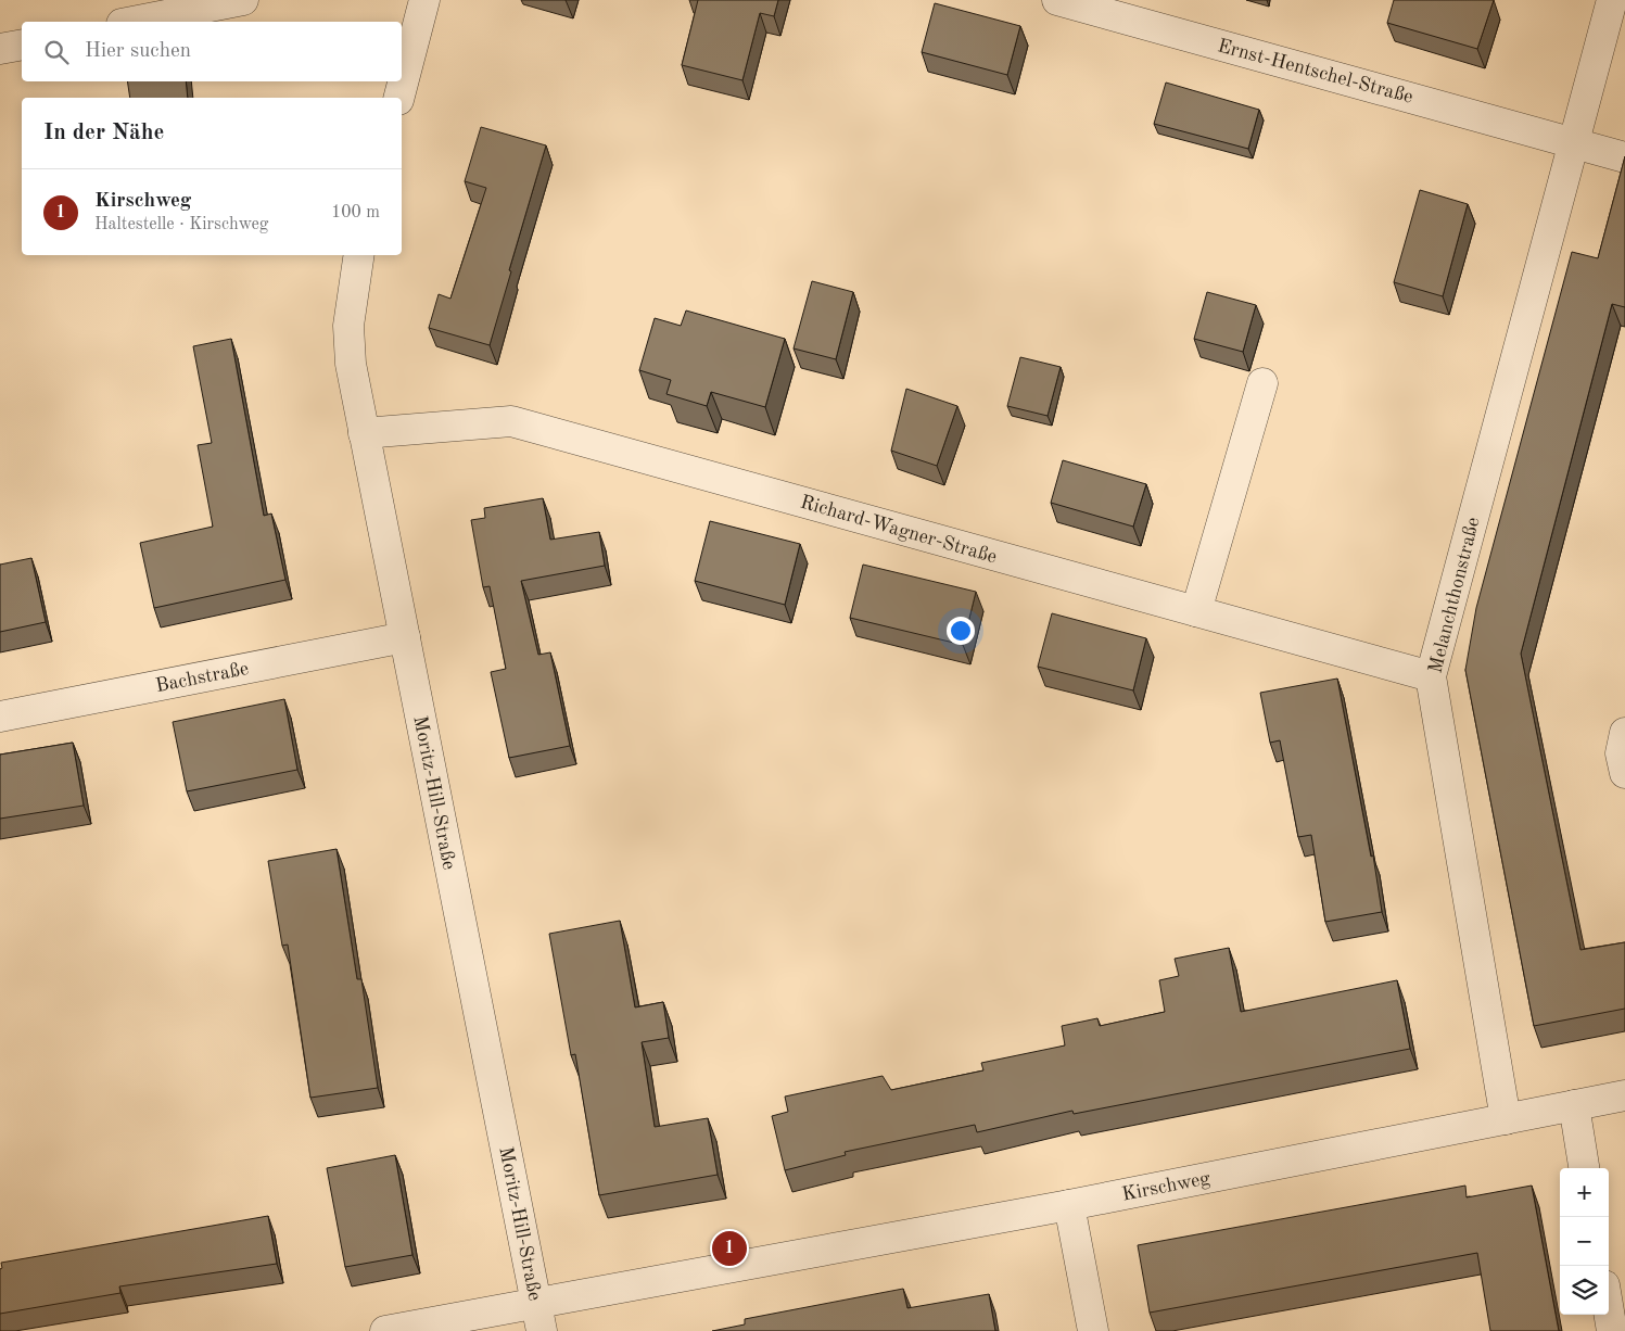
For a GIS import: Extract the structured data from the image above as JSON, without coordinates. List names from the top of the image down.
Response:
{
  "streets": {
    "street": [
      "Ernst-Hentschel-Straße",
      "Richard-Wagner-Straße",
      "Melanchthonstraße",
      "Bachstraße",
      "Moritz-Hill-Straße",
      "Kirschweg"
    ]
  },
  "crossings": [
    ["Ernst-Hentschel-Straße", "Melanchthonstraße"],
    ["Richard-Wagner-Straße", "Melanchthonstraße"],
    ["Richard-Wagner-Straße", "Moritz-Hill-Straße"],
    ["Melanchthonstraße", "Kirschweg"],
    ["Bachstraße", "Moritz-Hill-Straße"],
    ["Moritz-Hill-Straße", "Kirschweg"]
  ],
  "page": {
    "search": "Hier suchen",
    "heading": "In der Nähe",
    "list": [
      {
        "mark": "1",
        "name": "Kirschweg",
        "note": "Haltestelle · Kirschweg",
        "value": "100 m"
      }
    ],
    "map_buttons": ["+", "−"],
    "pins": "1"
  }
}
